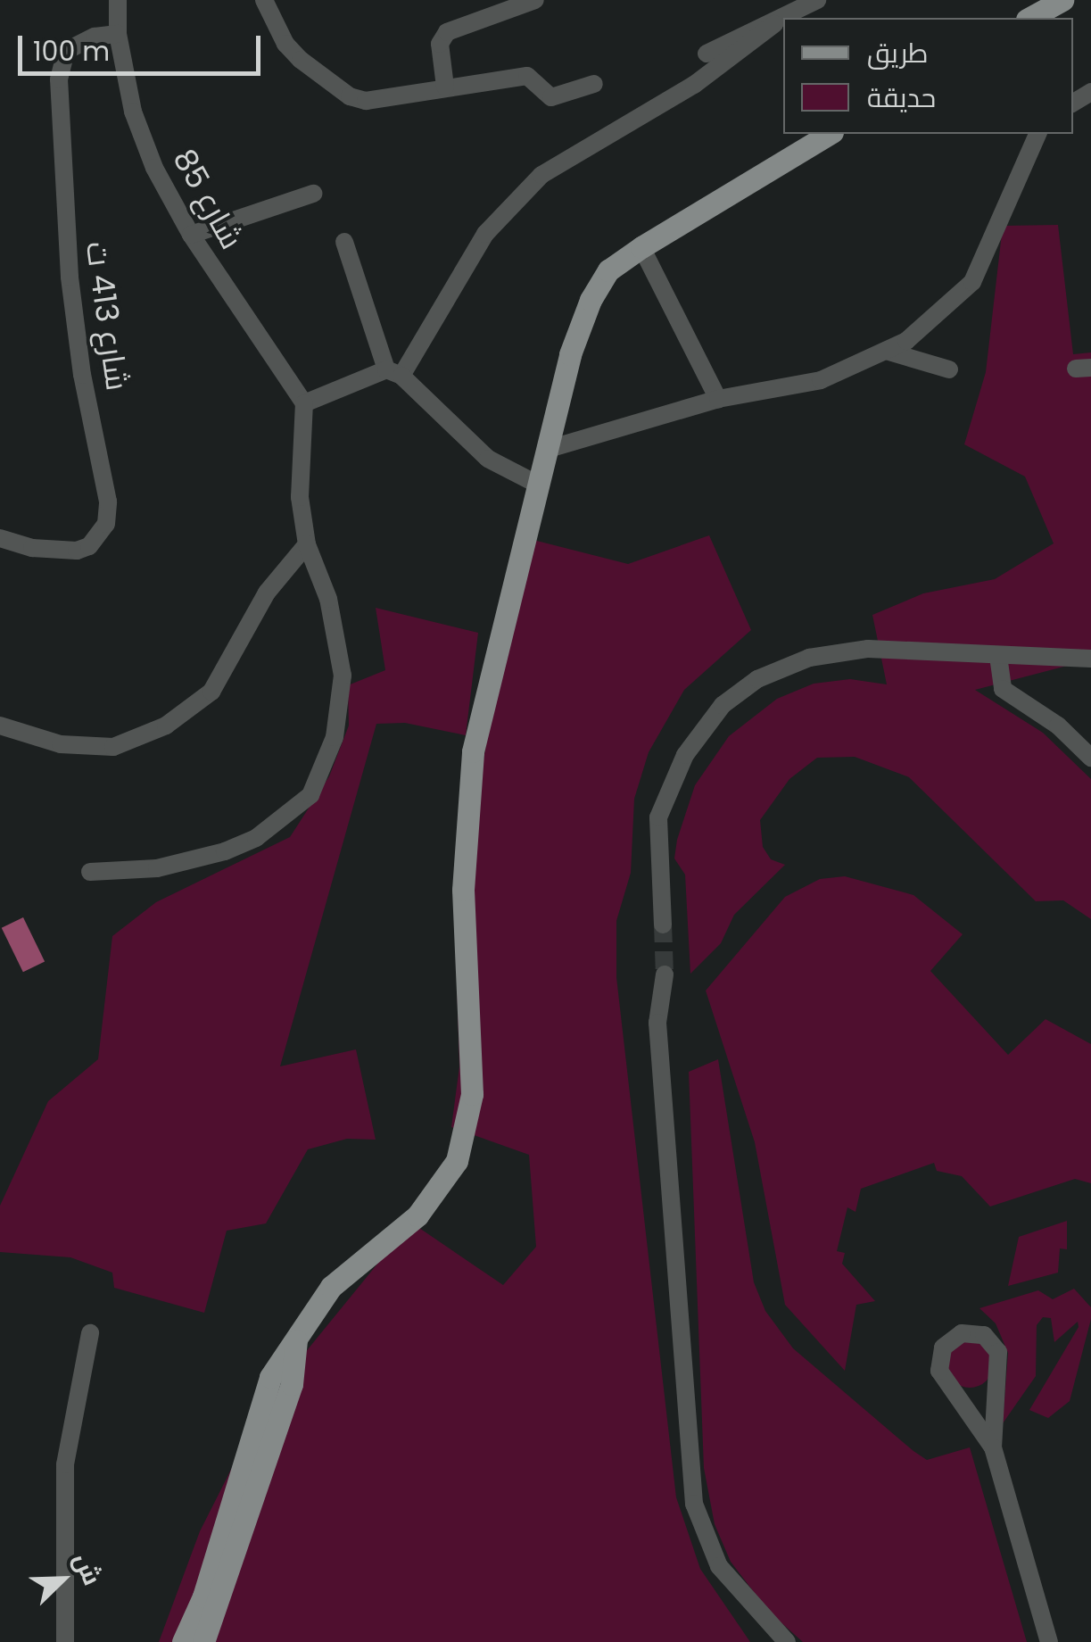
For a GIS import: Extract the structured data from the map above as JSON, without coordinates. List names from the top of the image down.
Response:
{
  "streets": {
    "street": ["شارع 85", "شارع 413 ت"]
  },
  "crossings": [
    ["شارع 85", "شارع 413 ت"]
  ],
  "legend": ["طريق", "حديقة"],
  "scale_bar": "100 m",
  "north": "top right"
}
